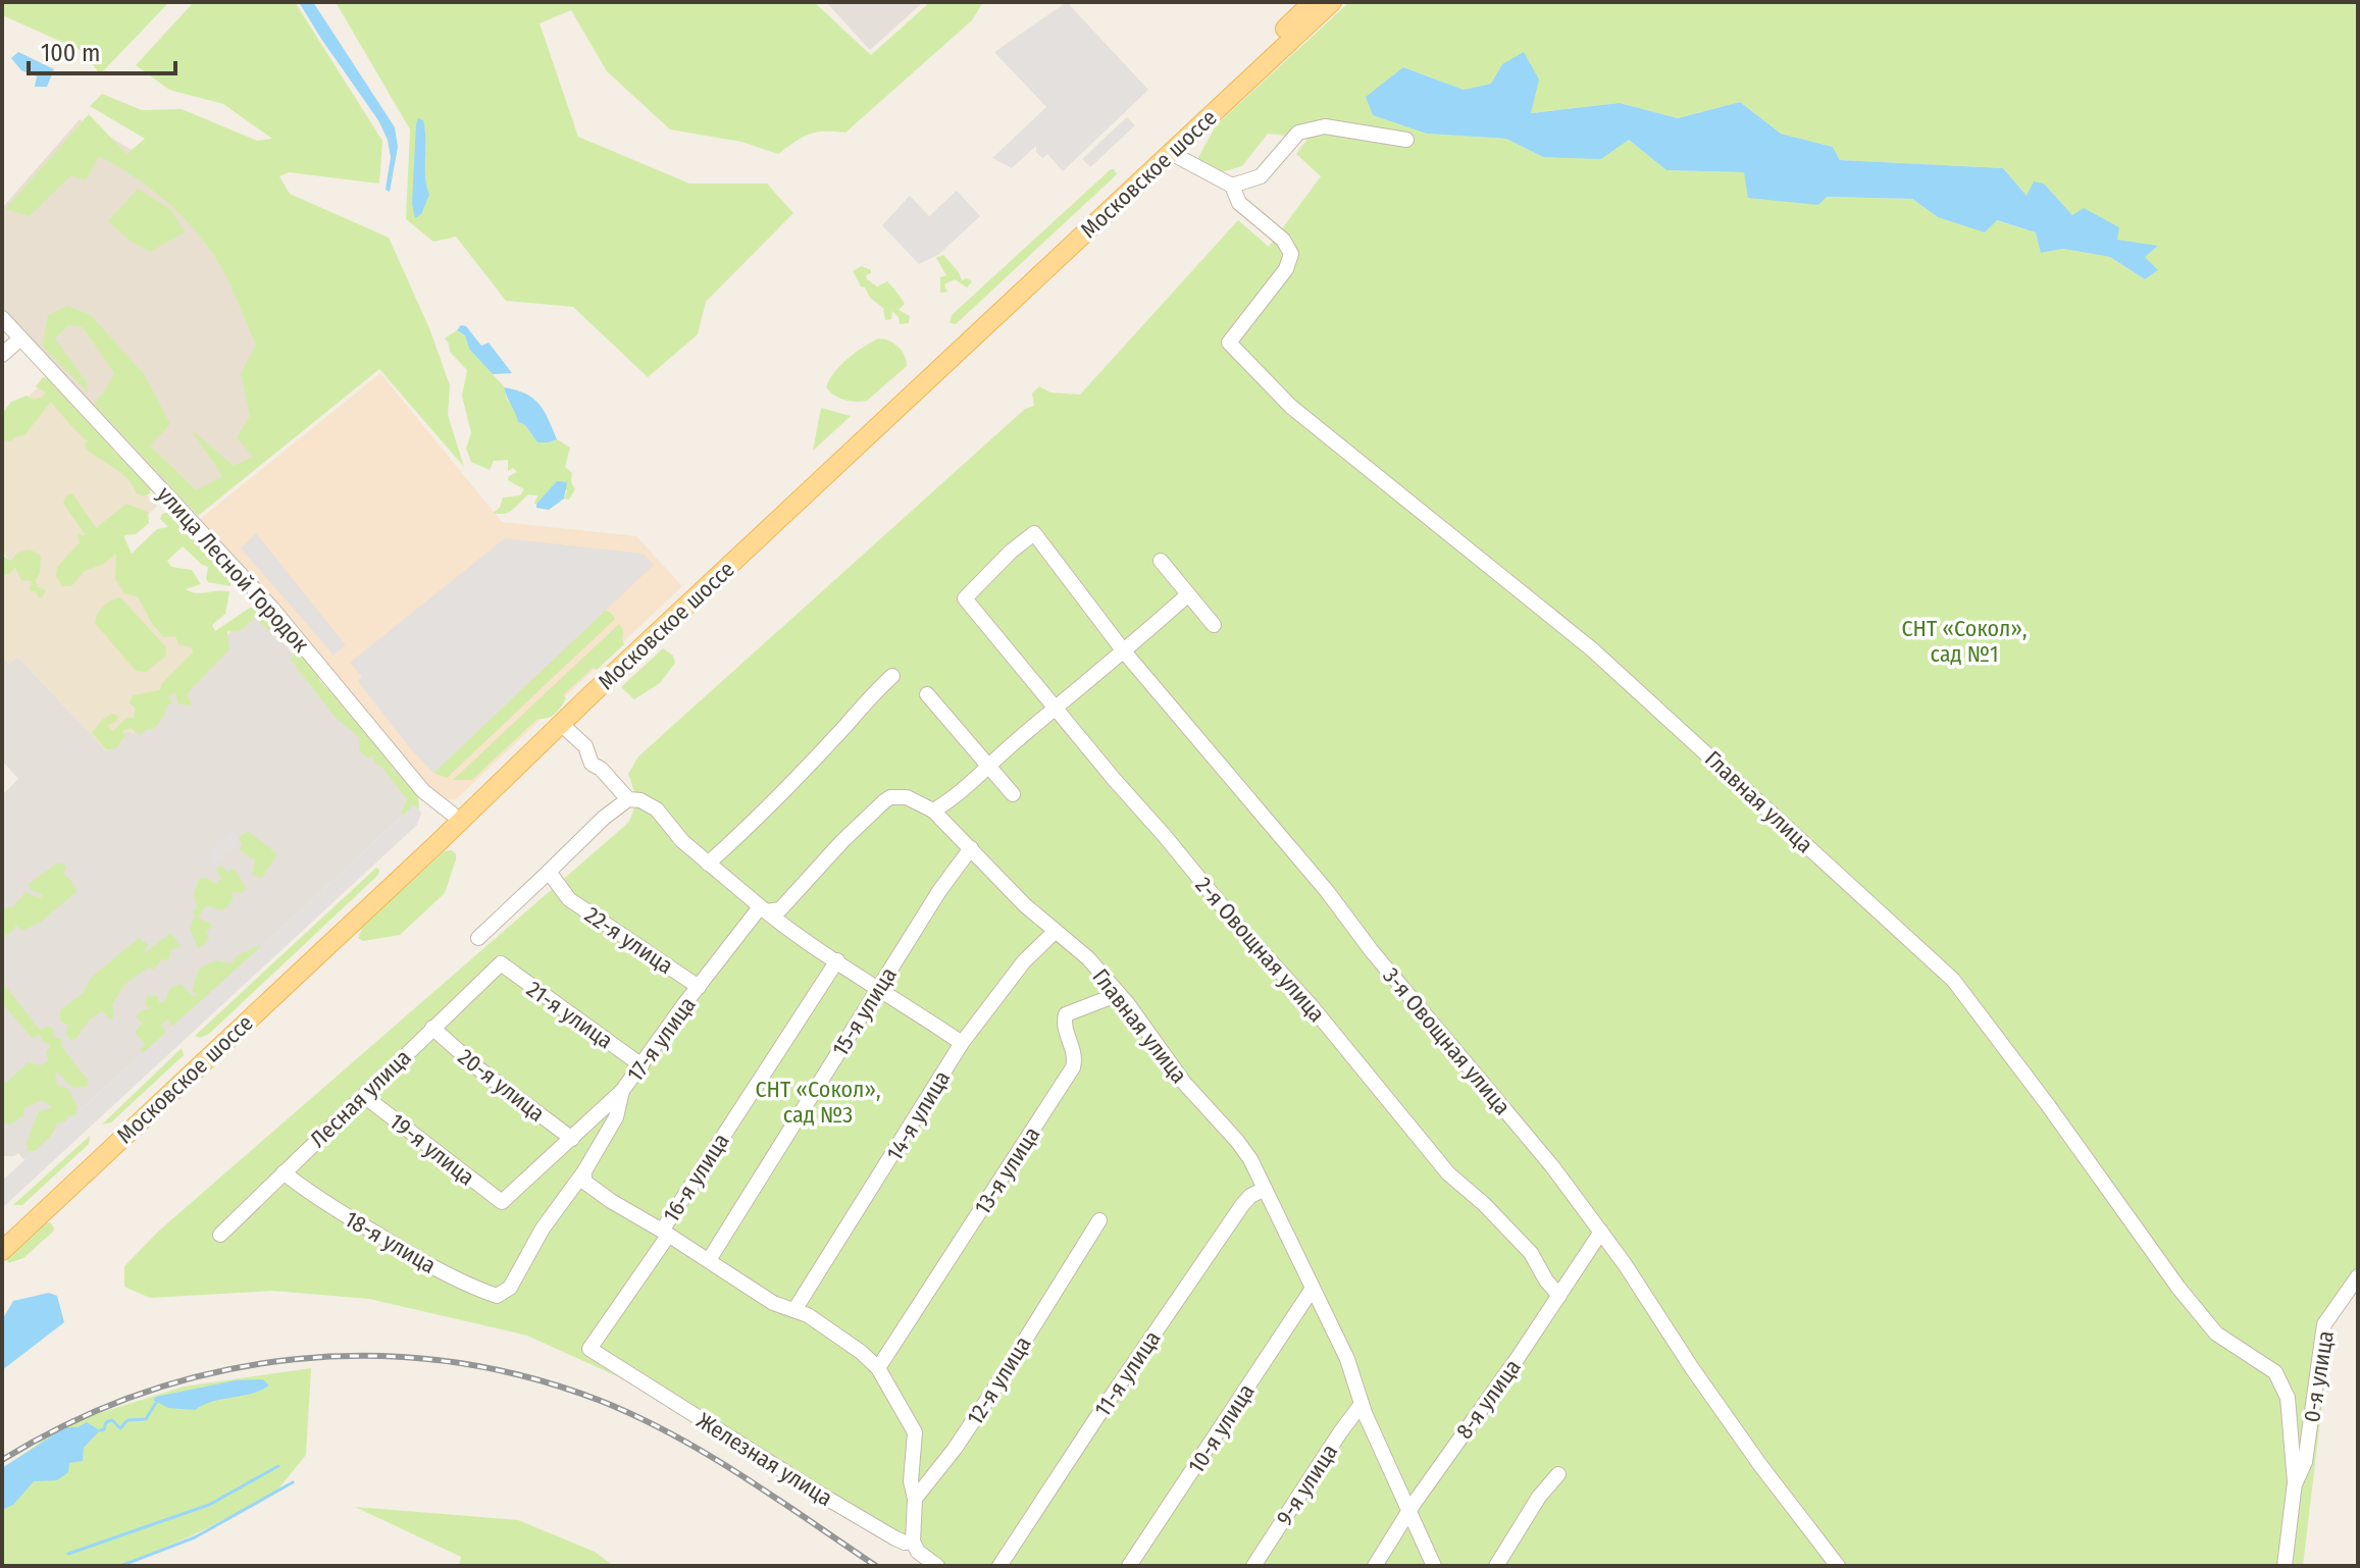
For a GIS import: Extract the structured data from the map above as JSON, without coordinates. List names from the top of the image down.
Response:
{
  "streets": {
    "main road": ["Московское шоссе"],
    "street": [
      "улица Лесной Городок",
      "Главная улица",
      "22-я улица",
      "2-я Овощная улица",
      "15-я улица",
      "21-я улица",
      "17-я улица",
      "3-я Овощная улица",
      "20-я улица",
      "Лесная улица",
      "14-я улица",
      "19-я улица",
      "13-я улица",
      "16-я улица",
      "18-я улица",
      "11-я улица",
      "0-я улица",
      "12-я улица",
      "8-я улица",
      "10-я улица",
      "Железная улица",
      "9-я улица"
    ]
  },
  "crossings": [
    ["Московское шоссе", "улица Лесной Городок"],
    ["Московское шоссе", "Главная улица"],
    ["Главная улица", "15-я улица"],
    ["Главная улица", "17-я улица"],
    ["Главная улица", "14-я улица"],
    ["Главная улица", "13-я улица"],
    ["Главная улица", "11-я улица"],
    ["Главная улица", "0-я улица"],
    ["Главная улица", "8-я улица"],
    ["Главная улица", "10-я улица"],
    ["Главная улица", "9-я улица"],
    ["22-я улица", "17-я улица"],
    ["2-я Овощная улица", "3-я Овощная улица"],
    ["2-я Овощная улица", "8-я улица"],
    ["21-я улица", "17-я улица"],
    ["21-я улица", "Лесная улица"],
    ["17-я улица", "18-я улица"],
    ["3-я Овощная улица", "8-я улица"],
    ["20-я улица", "Лесная улица"],
    ["20-я улица", "19-я улица"],
    ["Лесная улица", "19-я улица"],
    ["Лесная улица", "18-я улица"],
    ["16-я улица", "Железная улица"]
  ],
  "parks": ["СНТ «Сокол», сад №1", "СНТ «Сокол», сад №3"],
  "scale_bar": "100 m"
}
